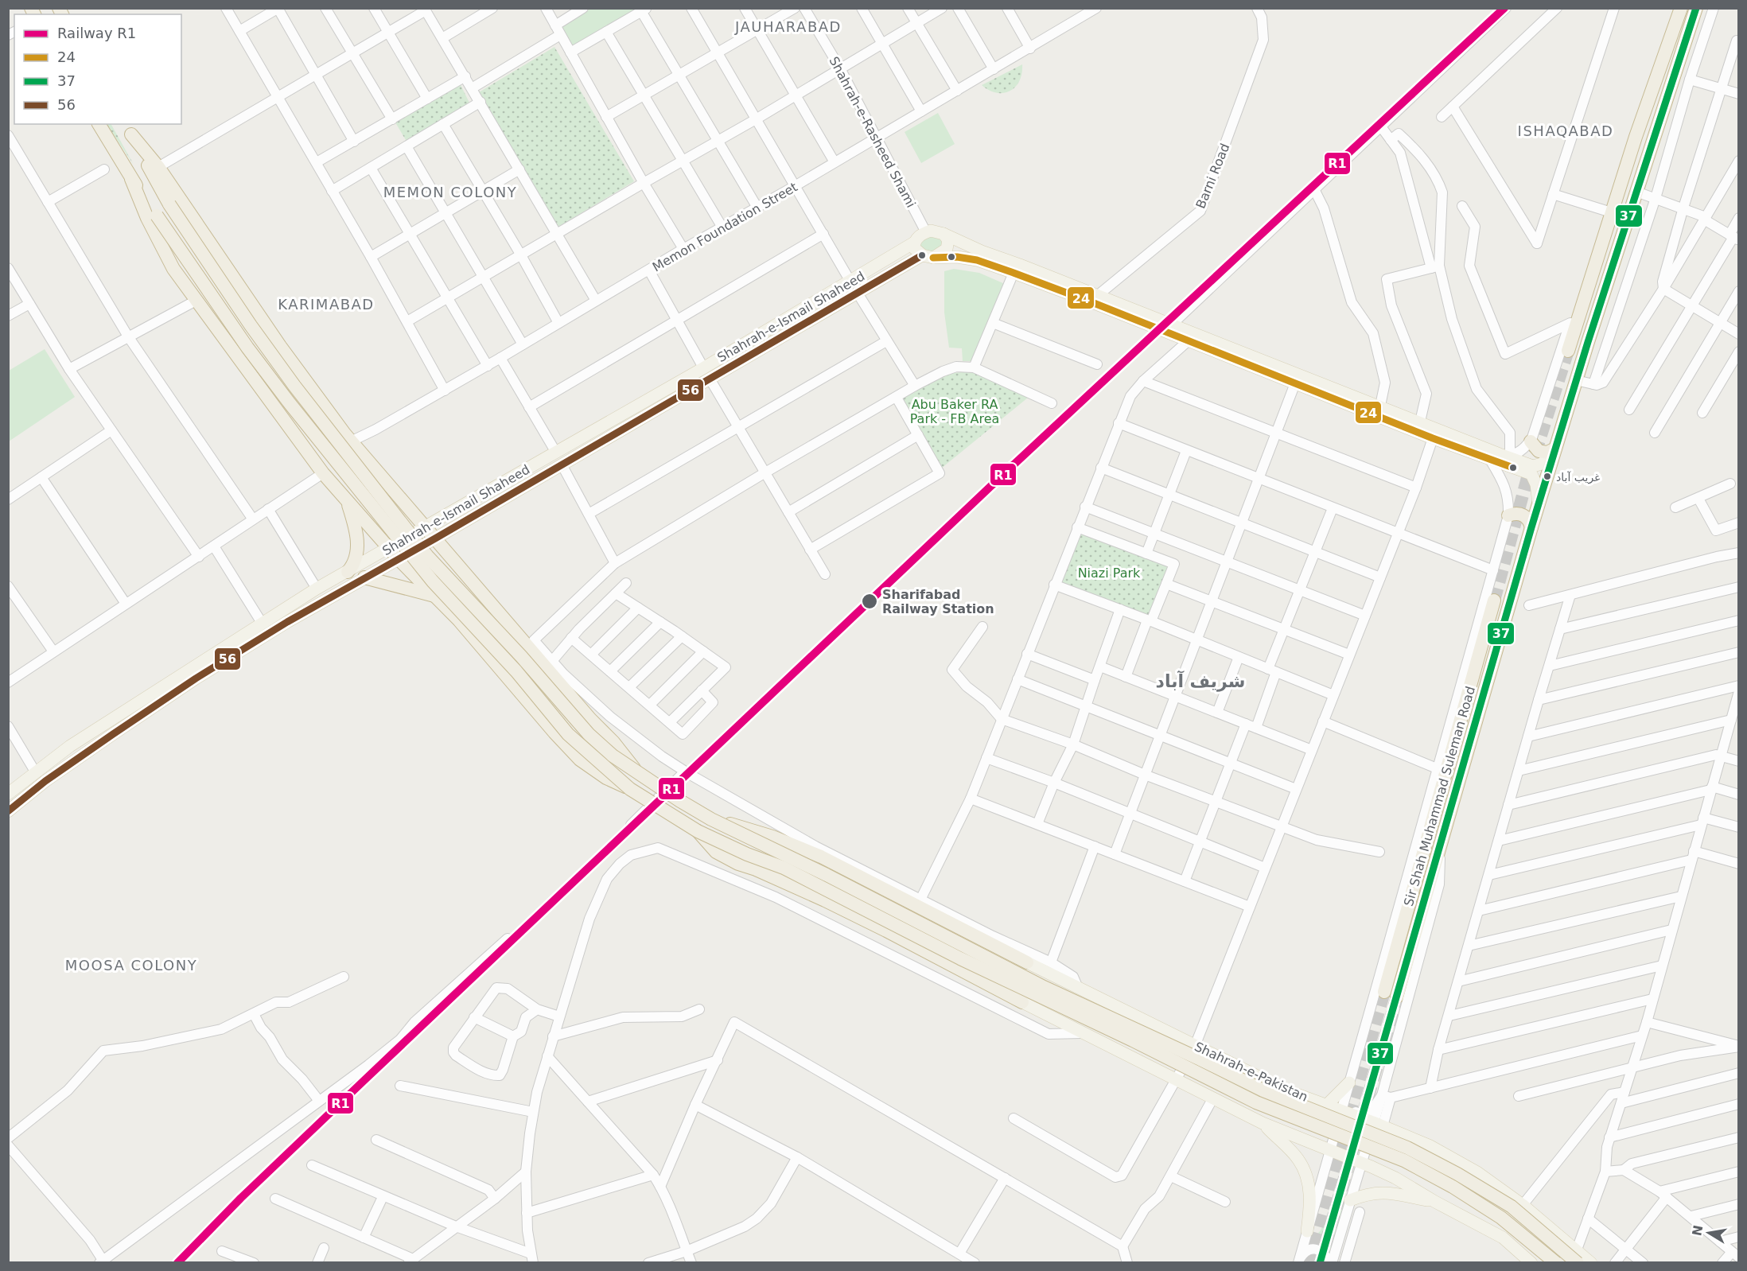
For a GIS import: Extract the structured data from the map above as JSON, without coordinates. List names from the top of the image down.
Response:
{
  "streets": {
    "highway": ["Sir Shah Muhammad Suleman Road"],
    "main road": ["Shahrah-e-Ismail Shaheed", "Shahrah-e-Pakistan"],
    "street": ["Shahrah-e-Rasheed Shami", "Barni Road", "Memon Foundation Street"]
  },
  "crossings": [
    ["Shahrah-e-Rasheed Shami", "Memon Foundation Street"],
    ["Shahrah-e-Rasheed Shami", "Shahrah-e-Ismail Shaheed"]
  ],
  "districts": [
    "JAUHARABAD",
    "ISHAQABAD",
    "MEMON COLONY",
    "KARIMABAD",
    "شريف آباد",
    "MOOSA COLONY"
  ],
  "parks": ["Abu Baker RA Park - FB Area", "Niazi Park"],
  "places": ["غریب آباد", "Sharifabad Railway Station"],
  "lines": [
    "rail line R1",
    "transit line 37",
    "transit line 56",
    "transit line 24"
  ],
  "legend": [
    "Railway R1",
    "24",
    "37",
    "56"
  ],
  "north": "left"
}
